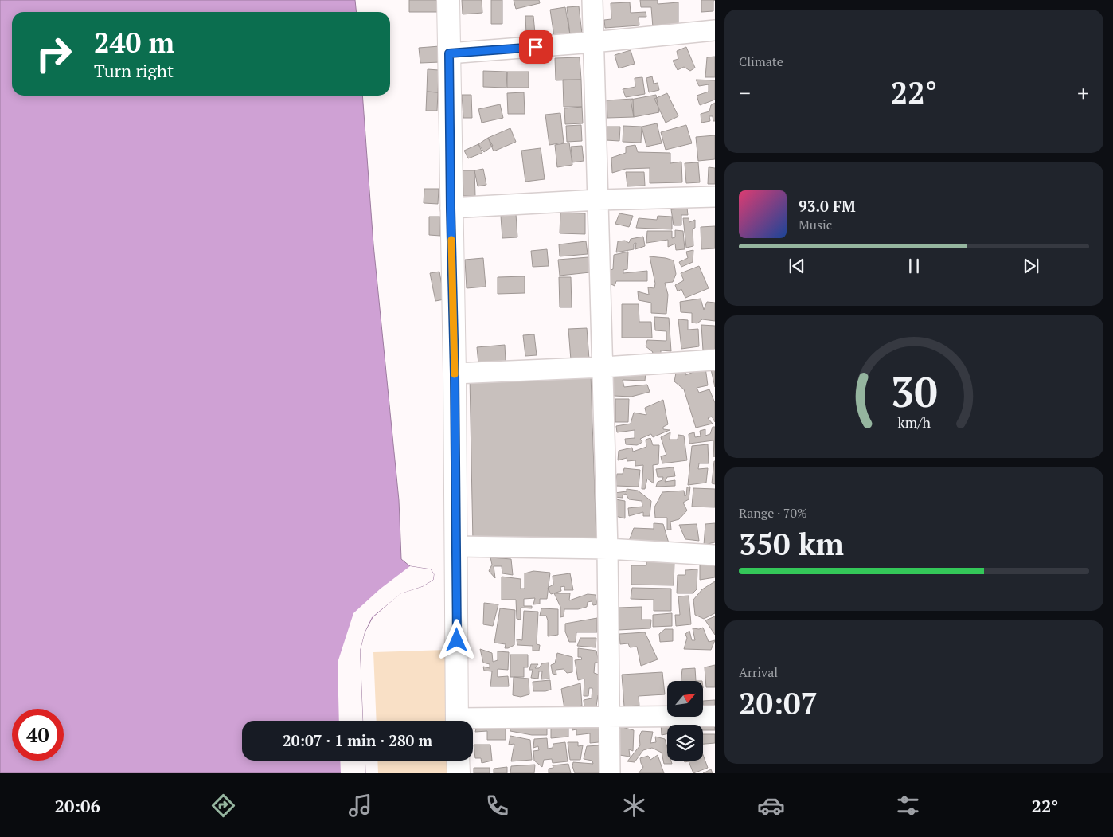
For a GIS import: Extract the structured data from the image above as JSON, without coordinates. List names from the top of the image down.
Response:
{
  "north": "top right",
  "page": {
    "tile": [
      "Climate",
      ["Range · 70%", "350 km"],
      ["Arrival", "20:07"]
    ],
    "turn": ["240 m", "Turn right"],
    "heat": ["−", "22°", "+"],
    "song": ["93.0 FM", "Music"],
    "limit": "40",
    "trip": "20:07 · 1 min · 280 m",
    "tabs": ["20:06", "22°"],
    "gauge": ["30", "km/h"]
  }
}
